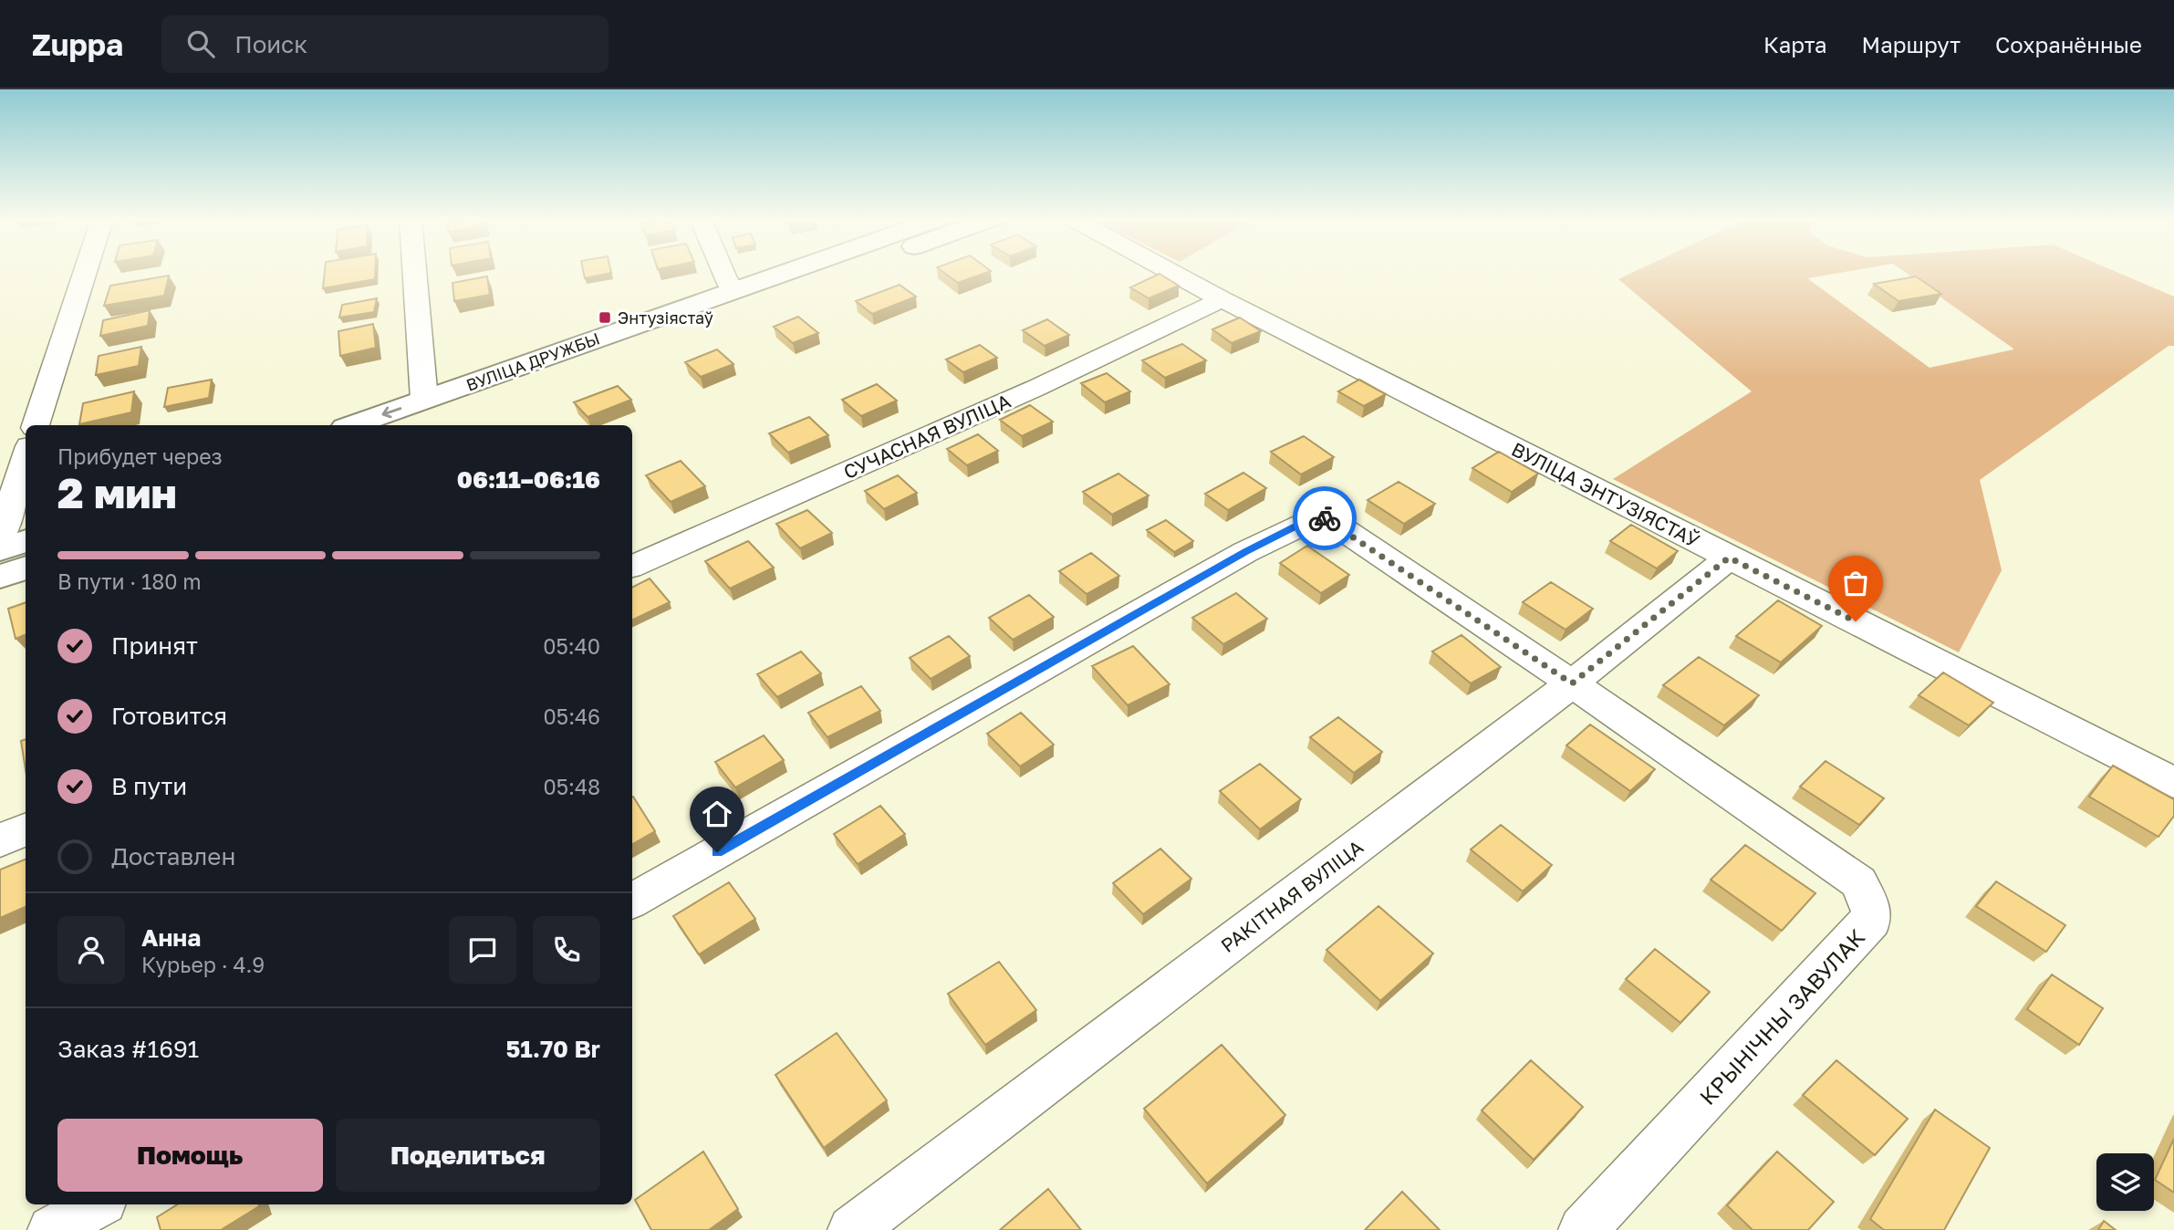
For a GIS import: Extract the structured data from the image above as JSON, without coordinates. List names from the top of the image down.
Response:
{
  "streets": {
    "main road": ["ВУЛІЦА ДРУЖБЫ"],
    "street": [
      "СУЧАСНАЯ ВУЛІЦА",
      "ВУЛІЦА ЭНТУЗІЯСТАЎ",
      "РАКІТНАЯ ВУЛІЦА",
      "КРЫНІЧНЫ ЗАВУЛАК"
    ]
  },
  "crossings": [
    ["СУЧАСНАЯ ВУЛІЦА", "ВУЛІЦА ЭНТУЗІЯСТАЎ"],
    ["ВУЛІЦА ЭНТУЗІЯСТАЎ", "РАКІТНАЯ ВУЛІЦА"],
    ["РАКІТНАЯ ВУЛІЦА", "КРЫНІЧНЫ ЗАВУЛАК"]
  ],
  "places": {
    "transit": ["Энтузіястаў"]
  },
  "page": {
    "header": "Zuppa",
    "search": "Поиск",
    "nav": ["Карта", "Маршрут", "Сохранённые"],
    "heading": ["2 мин", "Прибудет через", "06:11–06:16"],
    "panel": [
      "Анна",
      "Курьер · 4.9",
      "Заказ #1691",
      "51.70 Br"
    ],
    "bar": "В пути · 180 m",
    "list": [
      ["Принят", "05:40"],
      ["Готовится", "05:46"],
      ["В пути", "05:48"],
      "Доставлен"
    ],
    "buttons": ["Помощь", "Поделиться"]
  }
}
